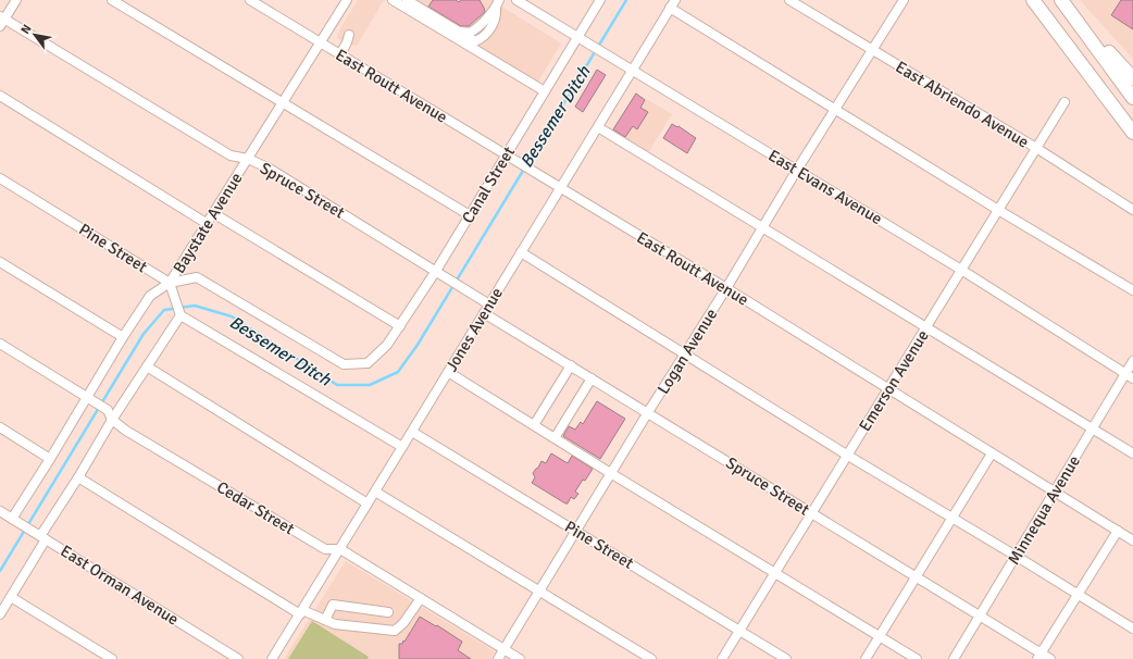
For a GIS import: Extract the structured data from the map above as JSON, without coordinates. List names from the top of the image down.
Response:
{
  "streets": {
    "street": [
      "East Routt Avenue",
      "East Abriendo Avenue",
      "Canal Street",
      "East Evans Avenue",
      "Spruce Street",
      "Baystate Avenue",
      "Pine Street",
      "Jones Avenue",
      "Logan Avenue",
      "Emerson Avenue",
      "Cedar Street",
      "Minnequa Avenue",
      "East Orman Avenue"
    ]
  },
  "crossings": [
    ["East Routt Avenue", "Canal Street"],
    ["East Routt Avenue", "Baystate Avenue"],
    ["East Routt Avenue", "Jones Avenue"],
    ["East Routt Avenue", "Logan Avenue"],
    ["East Routt Avenue", "Emerson Avenue"],
    ["East Routt Avenue", "Minnequa Avenue"],
    ["East Abriendo Avenue", "Logan Avenue"],
    ["East Abriendo Avenue", "Emerson Avenue"],
    ["Canal Street", "East Evans Avenue"],
    ["Canal Street", "Spruce Street"],
    ["Canal Street", "Baystate Avenue"],
    ["Canal Street", "Pine Street"],
    ["East Evans Avenue", "Jones Avenue"],
    ["East Evans Avenue", "Logan Avenue"],
    ["East Evans Avenue", "Emerson Avenue"],
    ["East Evans Avenue", "Minnequa Avenue"],
    ["Spruce Street", "Baystate Avenue"],
    ["Spruce Street", "Jones Avenue"],
    ["Spruce Street", "Logan Avenue"],
    ["Spruce Street", "Emerson Avenue"],
    ["Spruce Street", "Minnequa Avenue"],
    ["Baystate Avenue", "Pine Street"],
    ["Pine Street", "Jones Avenue"],
    ["Pine Street", "Logan Avenue"],
    ["Pine Street", "Emerson Avenue"],
    ["Jones Avenue", "Cedar Street"],
    ["Logan Avenue", "Cedar Street"]
  ],
  "water": ["Bessemer Ditch"],
  "north": "top left"
}
